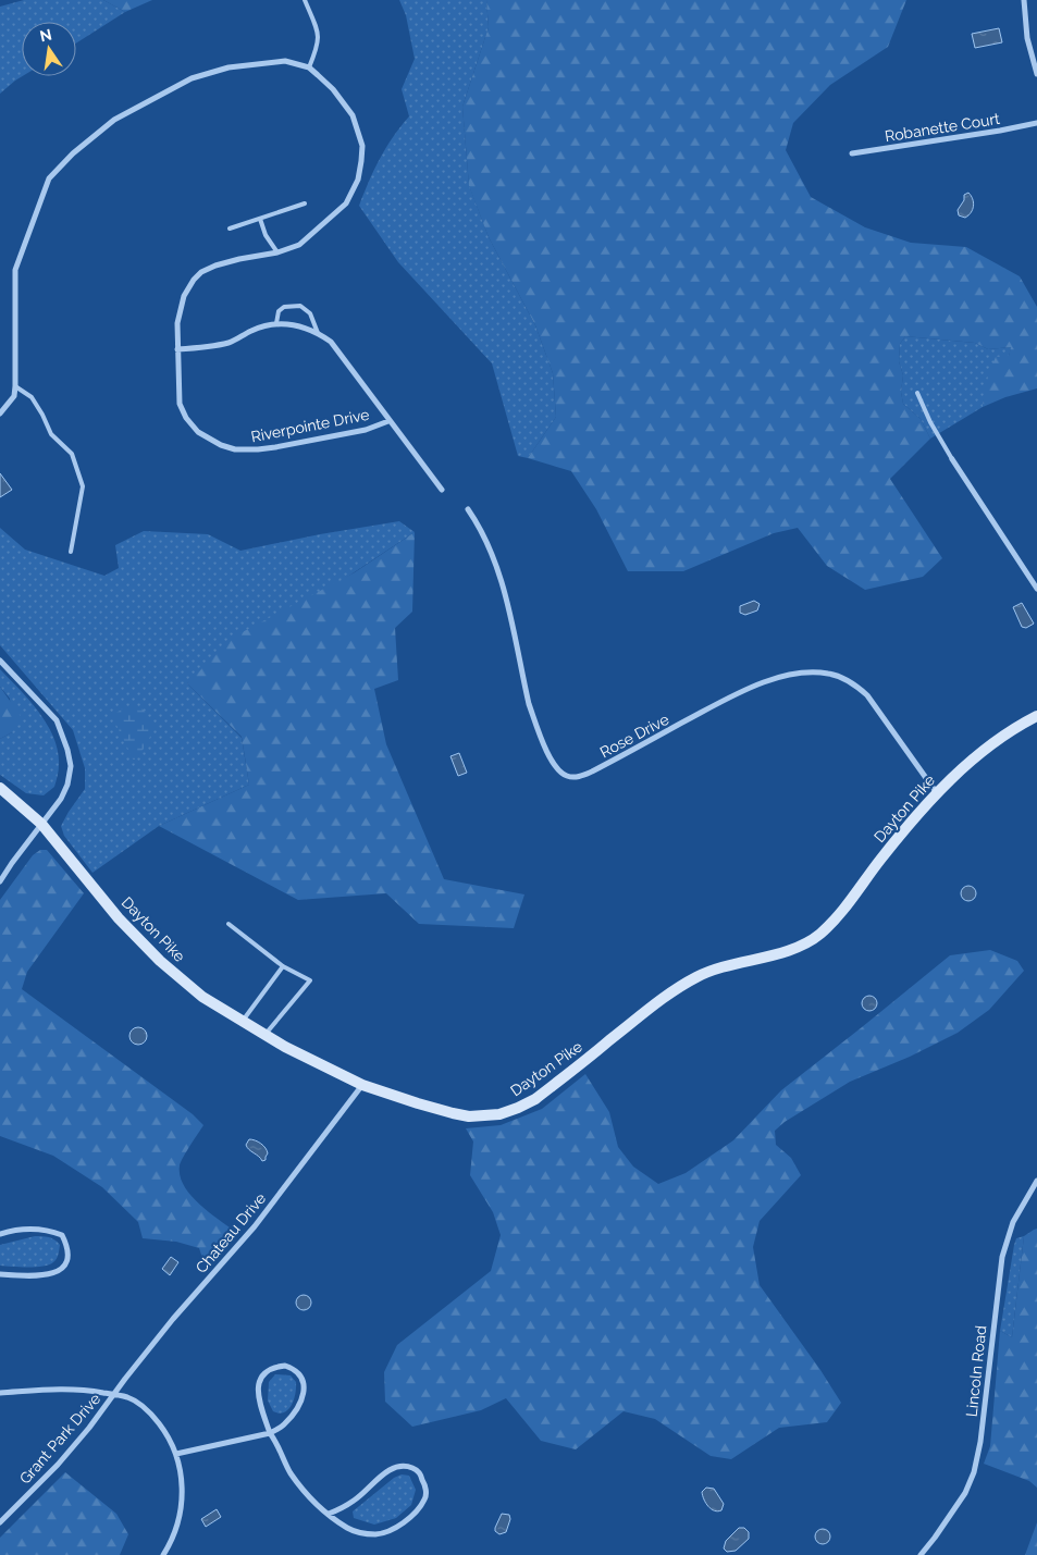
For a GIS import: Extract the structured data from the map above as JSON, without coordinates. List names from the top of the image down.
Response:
{
  "streets": {
    "street": [
      "Robanette Court",
      "Riverpointe Drive",
      "Rose Drive",
      "Dayton Pike",
      "Chateau Drive",
      "Lincoln Road",
      "Grant Park Drive"
    ]
  },
  "crossings": [
    ["Rose Drive", "Dayton Pike"],
    ["Dayton Pike", "Chateau Drive"],
    ["Chateau Drive", "Grant Park Drive"]
  ],
  "north": "top"
}
